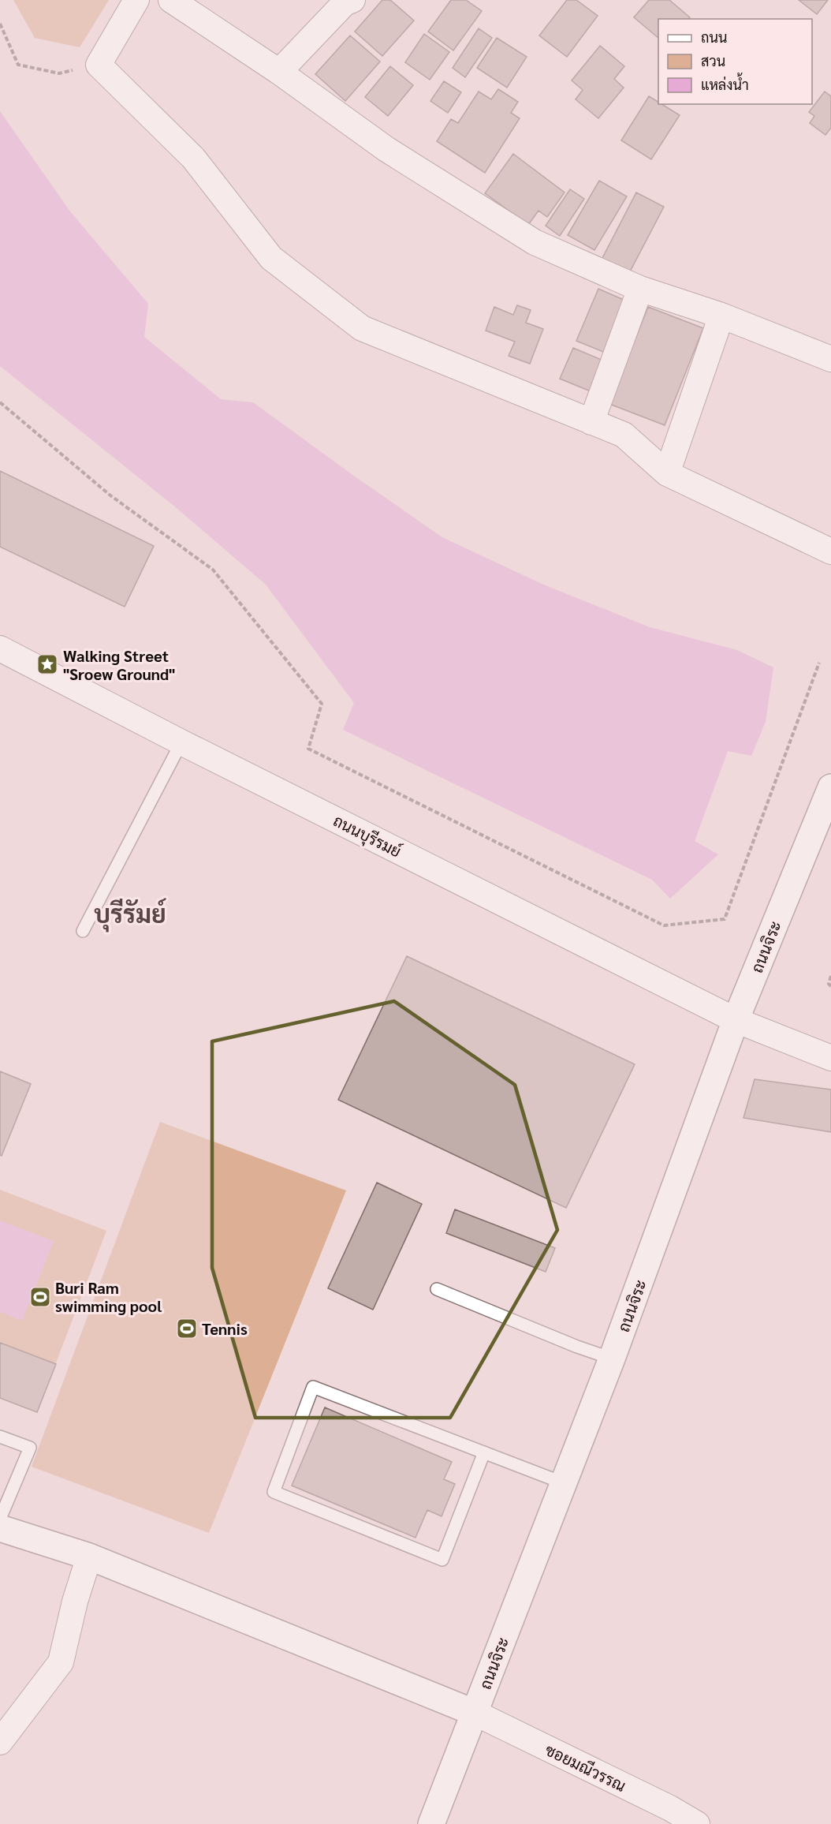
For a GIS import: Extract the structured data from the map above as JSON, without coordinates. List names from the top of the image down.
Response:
{
  "streets": {
    "main road": ["ถนนจิระ"],
    "street": ["ถนนบุรีรมย์", "ซอยมณีวรรณ"]
  },
  "crossings": [
    ["ถนนบุรีรมย์", "ถนนจิระ"],
    ["ถนนจิระ", "ซอยมณีวรรณ"]
  ],
  "districts": ["บุรีรัมย์"],
  "places": {
    "place": ["Walking Street \"Sroew Ground\""],
    "sports": ["Buri Ram swimming pool", "Tennis"]
  },
  "legend": ["ถนน", "สวน", "แหล่งน้ำ"]
}
